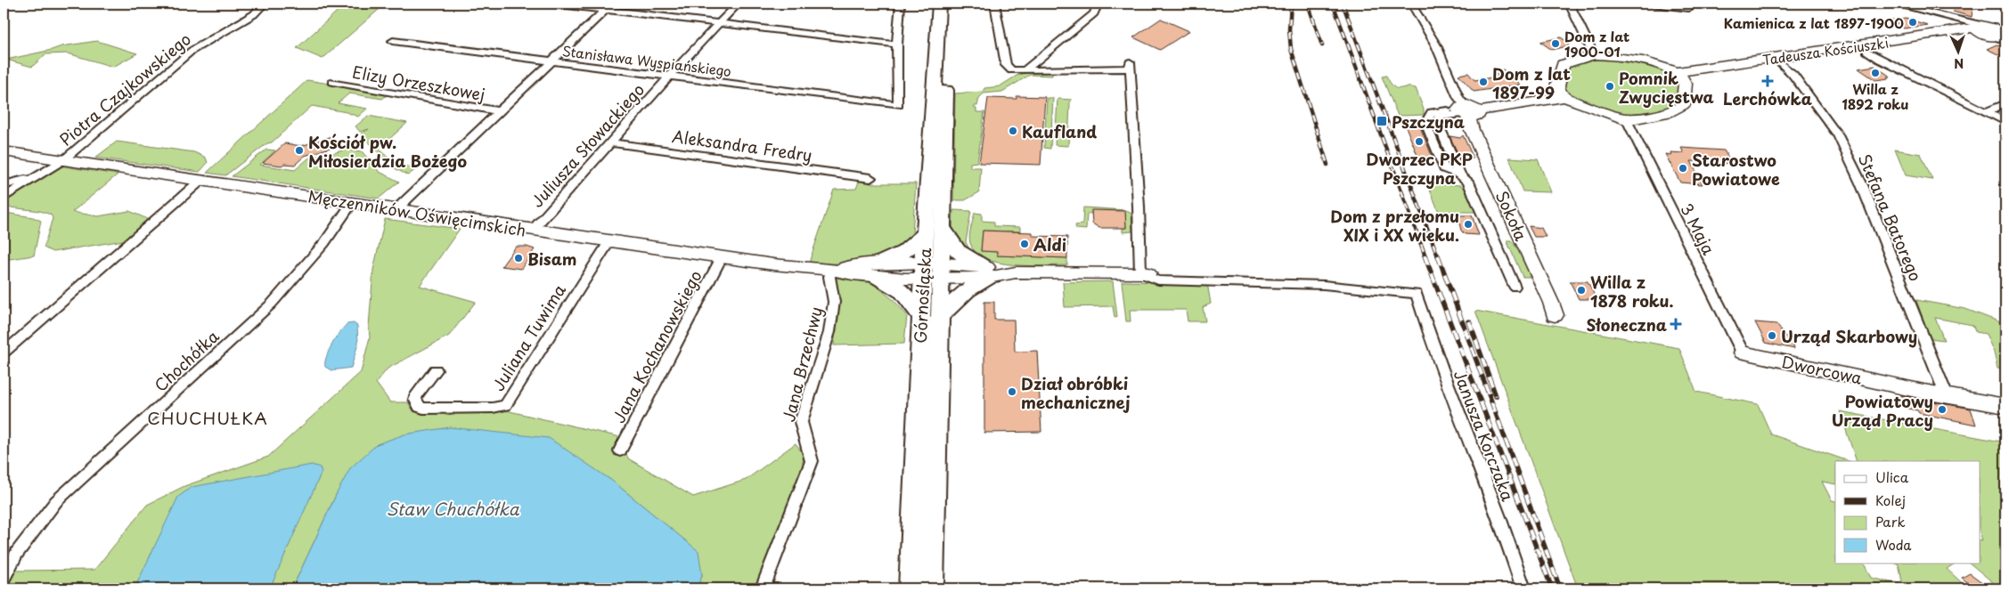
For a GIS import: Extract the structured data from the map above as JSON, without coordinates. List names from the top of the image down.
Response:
{
  "streets": {
    "main road": ["Męczenników Oświęcimskich", "Górnośląska"],
    "street": [
      "Tadeusza Kościuszki",
      "Stanisława Wyspiańskiego",
      "Elizy Orzeszkowej",
      "Piotra Czajkowskiego",
      "Juliusza Słowackiego",
      "Aleksandra Fredry",
      "Sokoła",
      "Stefana Batorego",
      "3 Maja",
      "Juliana Tuwima",
      "Jana Kochanowskiego",
      "Chochółka",
      "Jana Brzechwy",
      "Dworcowa",
      "Janusza Korczaka"
    ]
  },
  "crossings": [
    ["Tadeusza Kościuszki", "Stefana Batorego"],
    ["Stanisława Wyspiańskiego", "Juliusza Słowackiego"],
    ["Piotra Czajkowskiego", "Męczenników Oświęcimskich"],
    ["Juliusza Słowackiego", "Aleksandra Fredry"],
    ["Juliusza Słowackiego", "Męczenników Oświęcimskich"],
    ["Męczenników Oświęcimskich", "Górnośląska"],
    ["Męczenników Oświęcimskich", "Juliana Tuwima"],
    ["Męczenników Oświęcimskich", "Jana Kochanowskiego"],
    ["Męczenników Oświęcimskich", "Chochółka"],
    ["Męczenników Oświęcimskich", "Jana Brzechwy"],
    ["Męczenników Oświęcimskich", "Janusza Korczaka"],
    ["Stefana Batorego", "Dworcowa"],
    ["3 Maja", "Dworcowa"]
  ],
  "districts": ["CHUCHUŁKA"],
  "water": ["Staw Chuchółka"],
  "places": {
    "other": [
      "Kamienica z lat 1897-1900",
      "Dom z lat 1900-01",
      "Willa z 1892 roku",
      "Dom z lat 1897-99",
      "Pomnik Zwycięstwa",
      "Kaufland",
      "Dworzec PKP Pszczyna",
      "Kościół pw. Miłosierdzia Bożego",
      "Starostwo Powiatowe",
      "Dom z przełomu XIX i XX wieku.",
      "Aldi",
      "Bisam",
      "Willa z 1878 roku.",
      "Urząd Skarbowy",
      "Dział obróbki mechanicznej",
      "Powiatowy Urząd Pracy"
    ],
    "health": ["Lerchówka", "Słoneczna"],
    "transit": ["Pszczyna"]
  },
  "legend": [
    "Ulica",
    "Kolej",
    "Park",
    "Woda"
  ],
  "north": "bottom"
}
